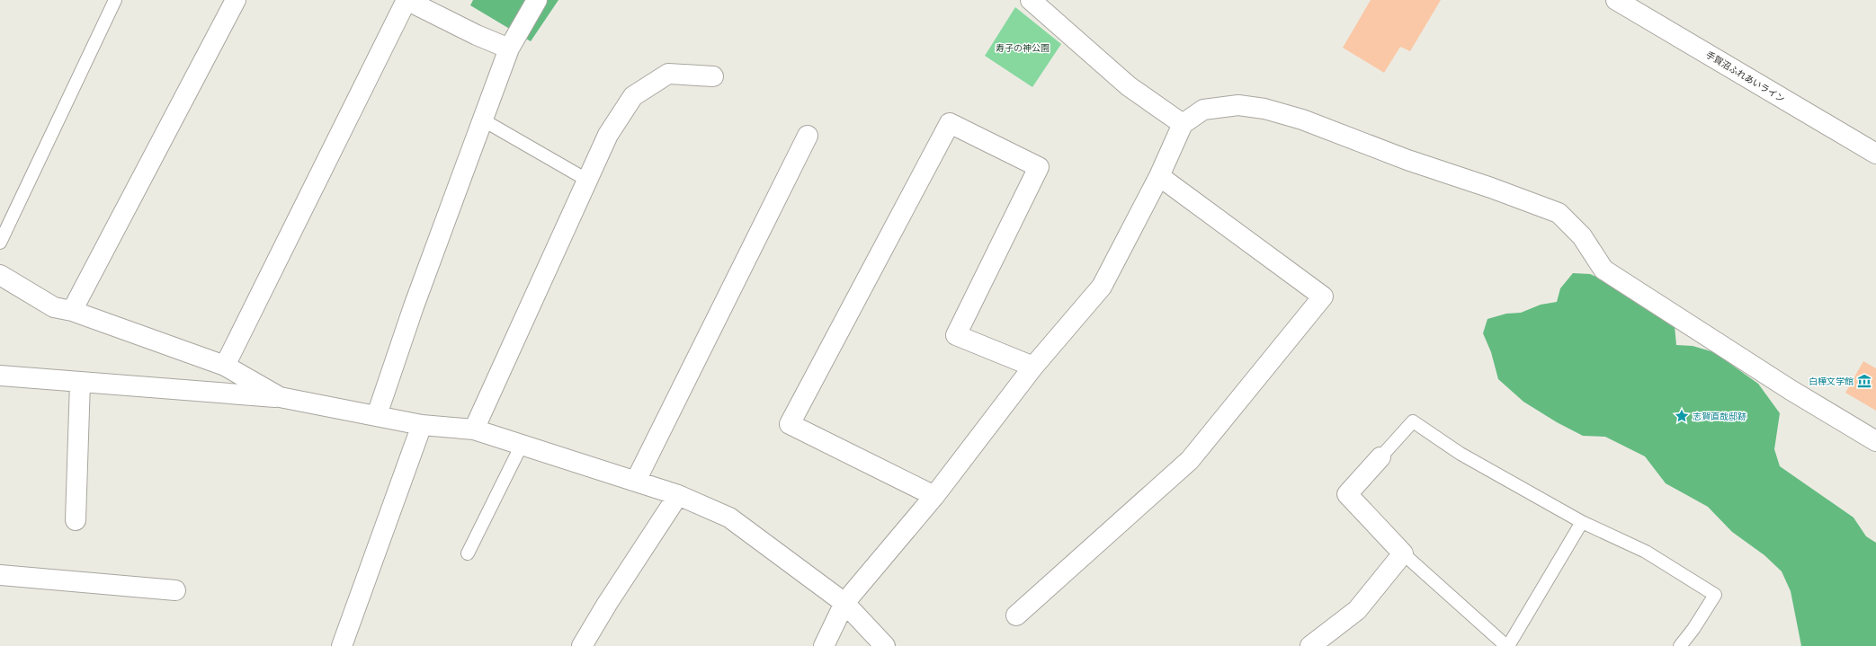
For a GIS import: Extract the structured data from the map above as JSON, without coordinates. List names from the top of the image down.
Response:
{
  "streets": {
    "street": ["手賀沼ふれあいライン"]
  },
  "parks": ["寿子の神公園"],
  "places": {
    "museum": ["白樺文学館"],
    "place": ["志賀直哉邸跡"]
  }
}
